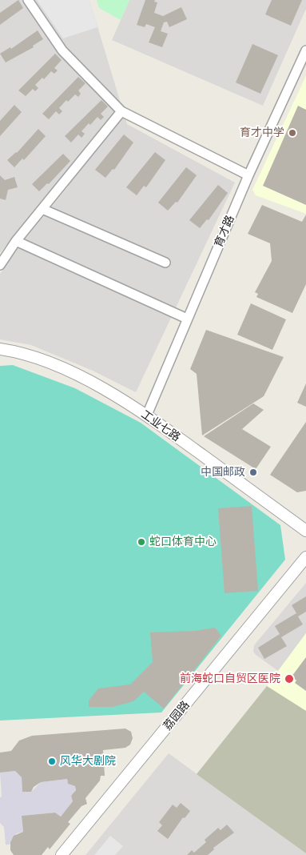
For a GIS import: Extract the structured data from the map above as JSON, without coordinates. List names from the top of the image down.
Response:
{
  "streets": {
    "street": ["育才路", "工业七路", "荔园路"]
  },
  "crossings": [
    ["育才路", "工业七路"]
  ],
  "places": [
    "育才中学",
    "中国邮政",
    "蛇口体育中心",
    "前海蛇口自贸区医院",
    "风华大剧院"
  ]
}
